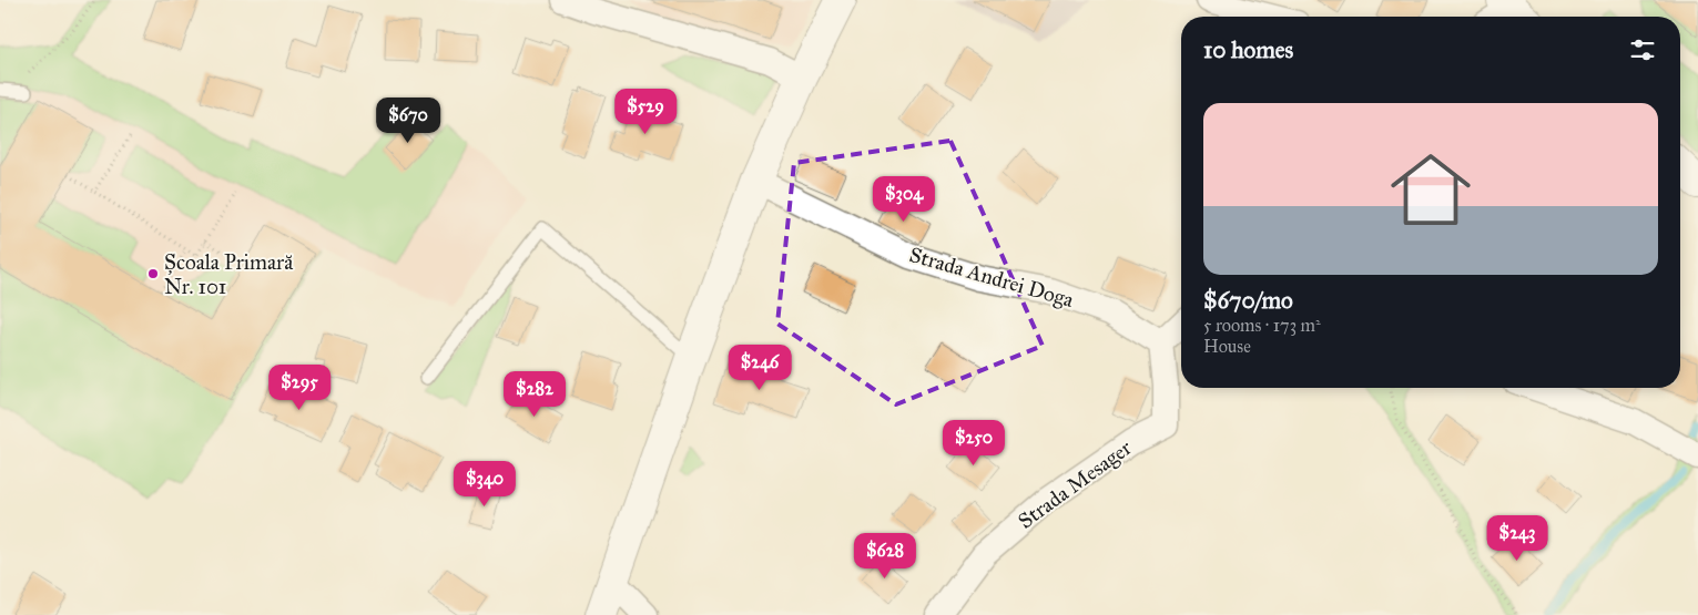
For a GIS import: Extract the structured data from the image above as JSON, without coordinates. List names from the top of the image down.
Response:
{
  "streets": {
    "street": ["Strada Andrei Doga", "Strada Mesager"]
  },
  "crossings": [
    ["Strada Andrei Doga", "Strada Mesager"]
  ],
  "places": ["Școala Primară Nr. 101"],
  "page": {
    "heading": "10 homes",
    "list": [
      {
        "name": "$670/mo",
        "note": "5 rooms · 173 m² · House"
      }
    ],
    "price": [
      "$529",
      "$670",
      "$304",
      "$246",
      "$295",
      "$282",
      "$250",
      "$340",
      "$243",
      "$628"
    ]
  }
}
